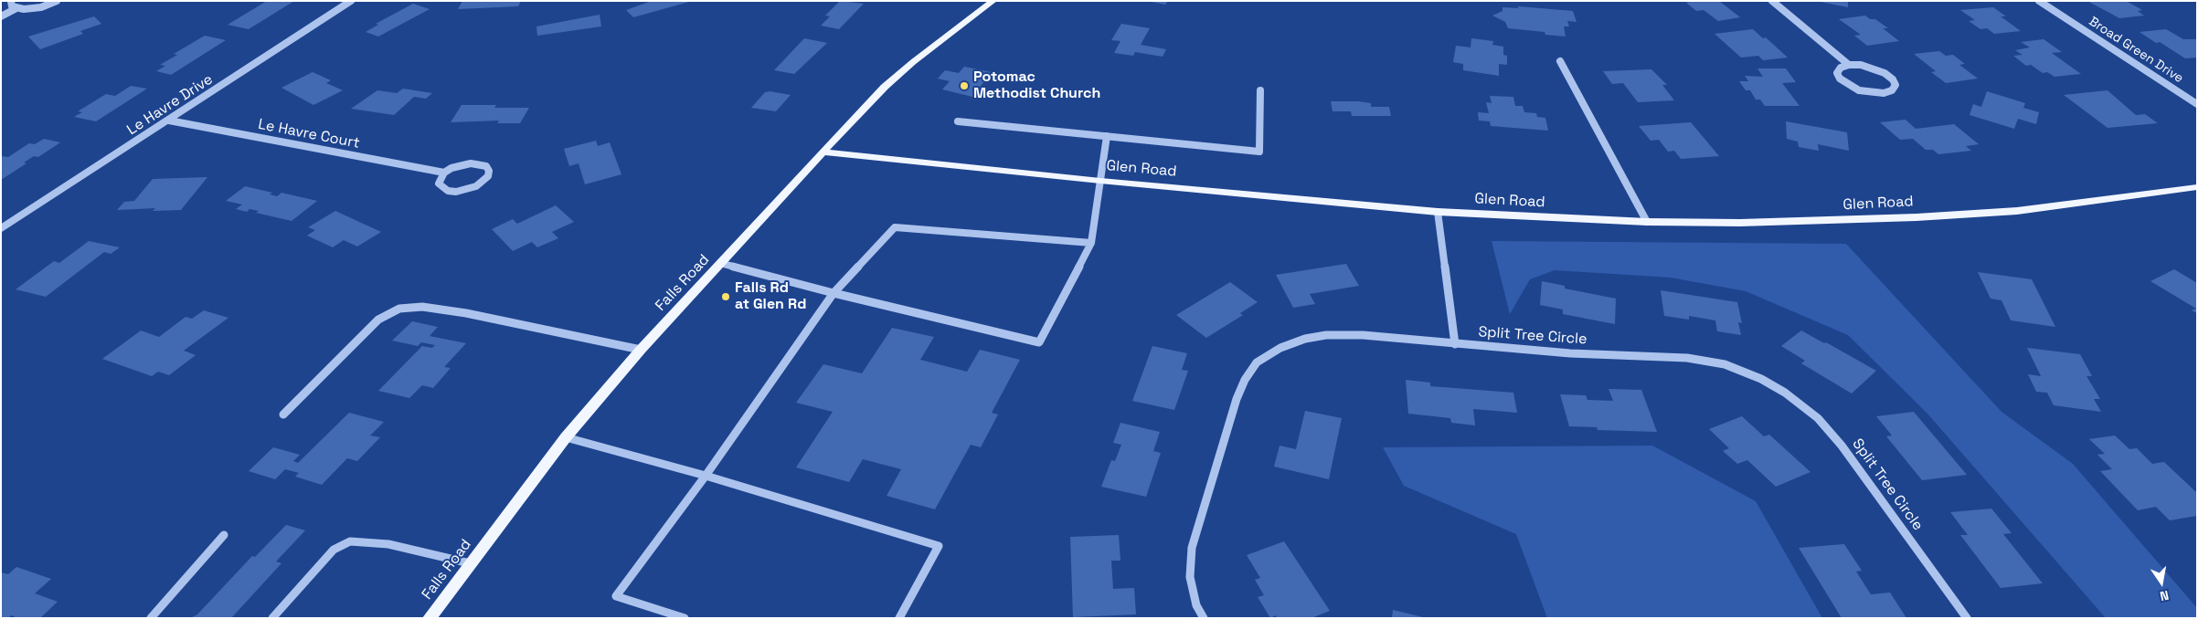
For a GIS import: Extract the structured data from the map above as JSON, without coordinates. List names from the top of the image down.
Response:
{
  "streets": {
    "main road": ["Glen Road", "Falls Road"],
    "street": [
      "Broad Green Drive",
      "Le Havre Drive",
      "Le Havre Court",
      "Split Tree Circle"
    ]
  },
  "crossings": [
    ["Le Havre Drive", "Le Havre Court"],
    ["Glen Road", "Falls Road"]
  ],
  "places": ["Potomac Methodist Church", "Falls Rd at Glen Rd"],
  "north": "bottom"
}
